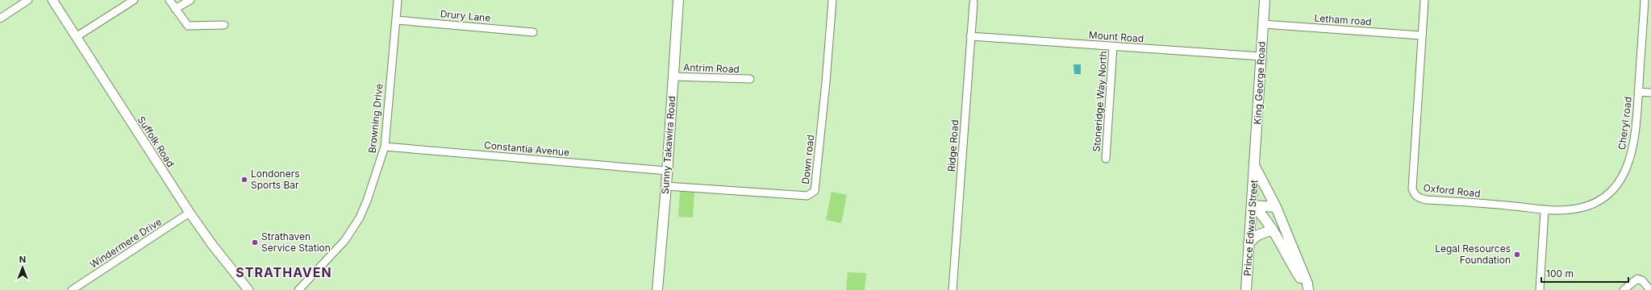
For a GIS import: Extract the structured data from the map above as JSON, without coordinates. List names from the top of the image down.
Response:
{
  "streets": {
    "main road": ["King George Road", "Sunny Takawira Road", "Prince Edward Street"],
    "street": [
      "Drury Lane",
      "Letham road",
      "Mount Road",
      "Antrim Road",
      "Stoneridge Way North",
      "Browning Drive",
      "Cheryl road",
      "Suffolk Road",
      "Ridge Road",
      "Constantia Avenue",
      "Down road",
      "Oxford Road",
      "Windermere Drive"
    ]
  },
  "crossings": [
    ["Drury Lane", "Browning Drive"],
    ["Letham road", "King George Road"],
    ["Letham road", "Oxford Road"],
    ["Mount Road", "King George Road"],
    ["Mount Road", "Stoneridge Way North"],
    ["Mount Road", "Ridge Road"],
    ["Antrim Road", "Sunny Takawira Road"],
    ["King George Road", "Prince Edward Street"],
    ["Browning Drive", "Constantia Avenue"],
    ["Cheryl road", "Oxford Road"],
    ["Suffolk Road", "Windermere Drive"],
    ["Sunny Takawira Road", "Constantia Avenue"],
    ["Sunny Takawira Road", "Down road"]
  ],
  "districts": ["STRATHAVEN"],
  "places": ["Londoners Sports Bar", "Strathaven Service Station", "Legal Resources Foundation"],
  "scale_bar": "100 m",
  "north": "top"
}
